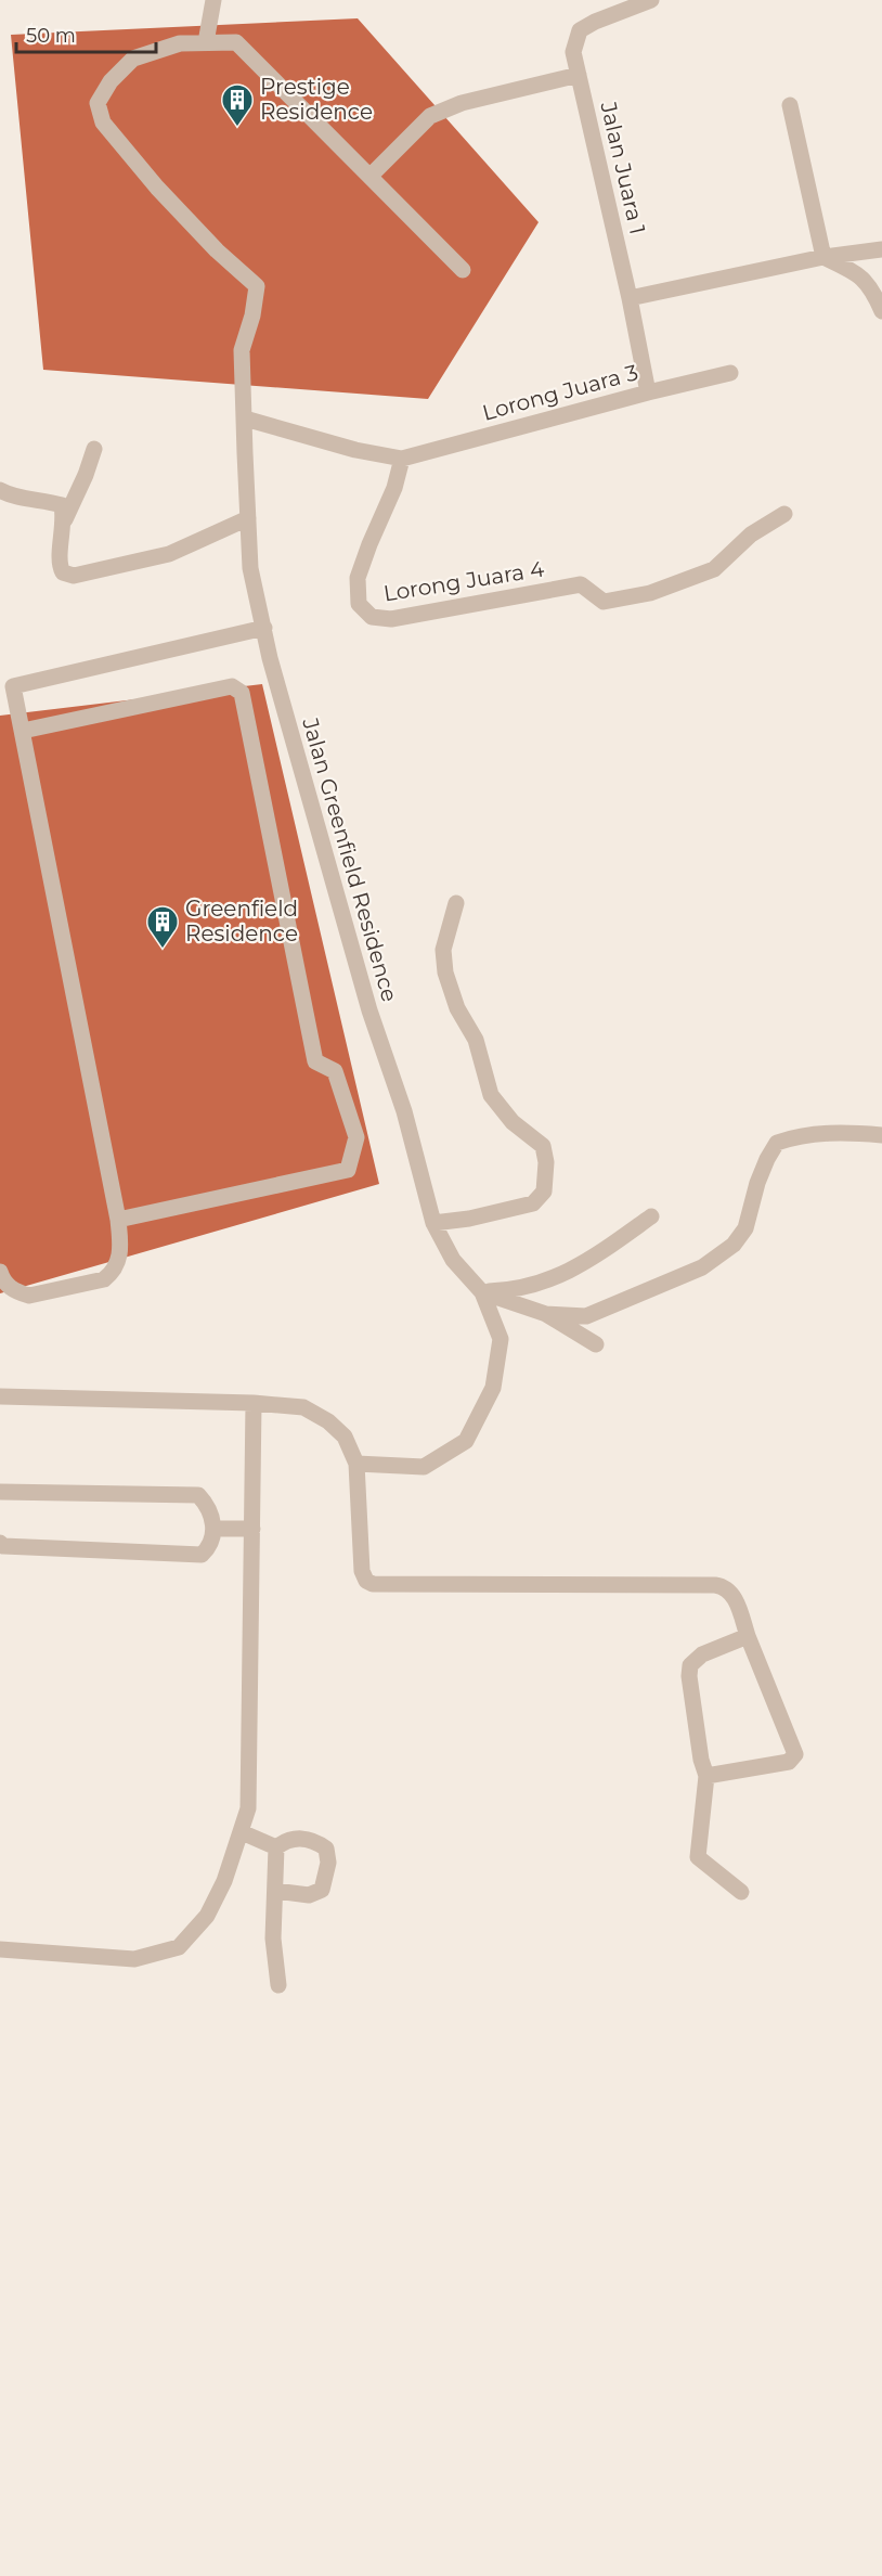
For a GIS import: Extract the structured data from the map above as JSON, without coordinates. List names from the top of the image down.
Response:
{
  "streets": {
    "street": [
      "Jalan Juara 1",
      "Lorong Juara 3",
      "Lorong Juara 4",
      "Jalan Greenfield Residence"
    ]
  },
  "crossings": [
    ["Jalan Juara 1", "Lorong Juara 3"],
    ["Lorong Juara 3", "Lorong Juara 4"]
  ],
  "places": {
    "building": ["Prestige Residence", "Greenfield Residence"]
  },
  "scale_bar": "50 m"
}
